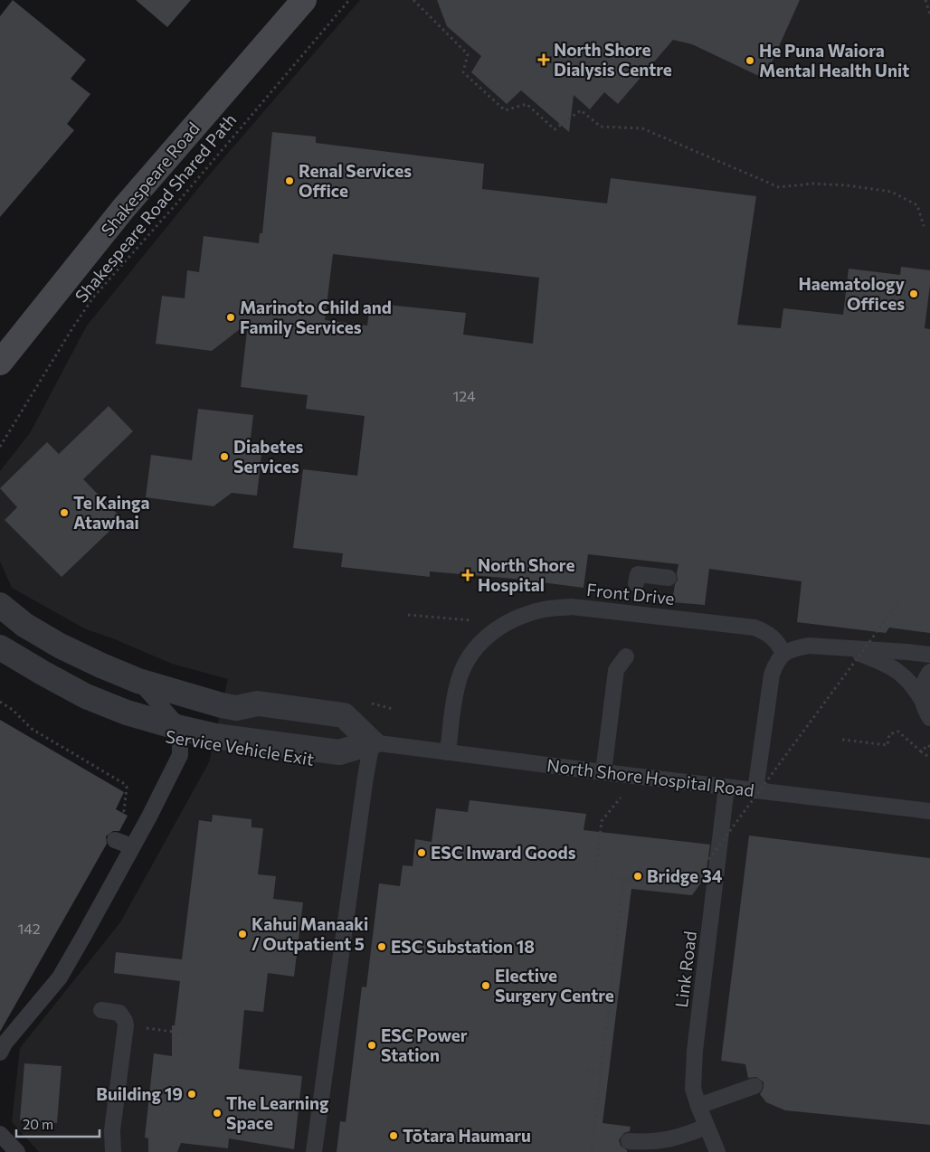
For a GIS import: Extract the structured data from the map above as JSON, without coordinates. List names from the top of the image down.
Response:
{
  "streets": {
    "main road": ["Shakespeare Road"],
    "street": ["North Shore Hospital Road"],
    "lane": ["Front Drive", "Link Road"],
    "path": ["Shakespeare Road Shared Path"]
  },
  "crossings": [
    ["Front Drive", "North Shore Hospital Road"],
    ["North Shore Hospital Road", "Link Road"]
  ],
  "places": {
    "health": ["North Shore Dialysis Centre", "North Shore Hospital"],
    "other": [
      "He Puna Waiora Mental Health Unit",
      "Renal Services Office",
      "Haematology Offices",
      "Marinoto Child and Family Services",
      "Diabetes Services",
      "Te Kainga Atawhai",
      "ESC Inward Goods",
      "Bridge 34",
      "Kahui Manaaki / Outpatient 5",
      "ESC Substation 18",
      "Elective Surgery Centre",
      "ESC Power Station",
      "Building 19",
      "The Learning Space",
      "Tōtara Haumaru"
    ]
  },
  "house_numbers": ["124", "142"],
  "scale_bar": "20 m"
}
